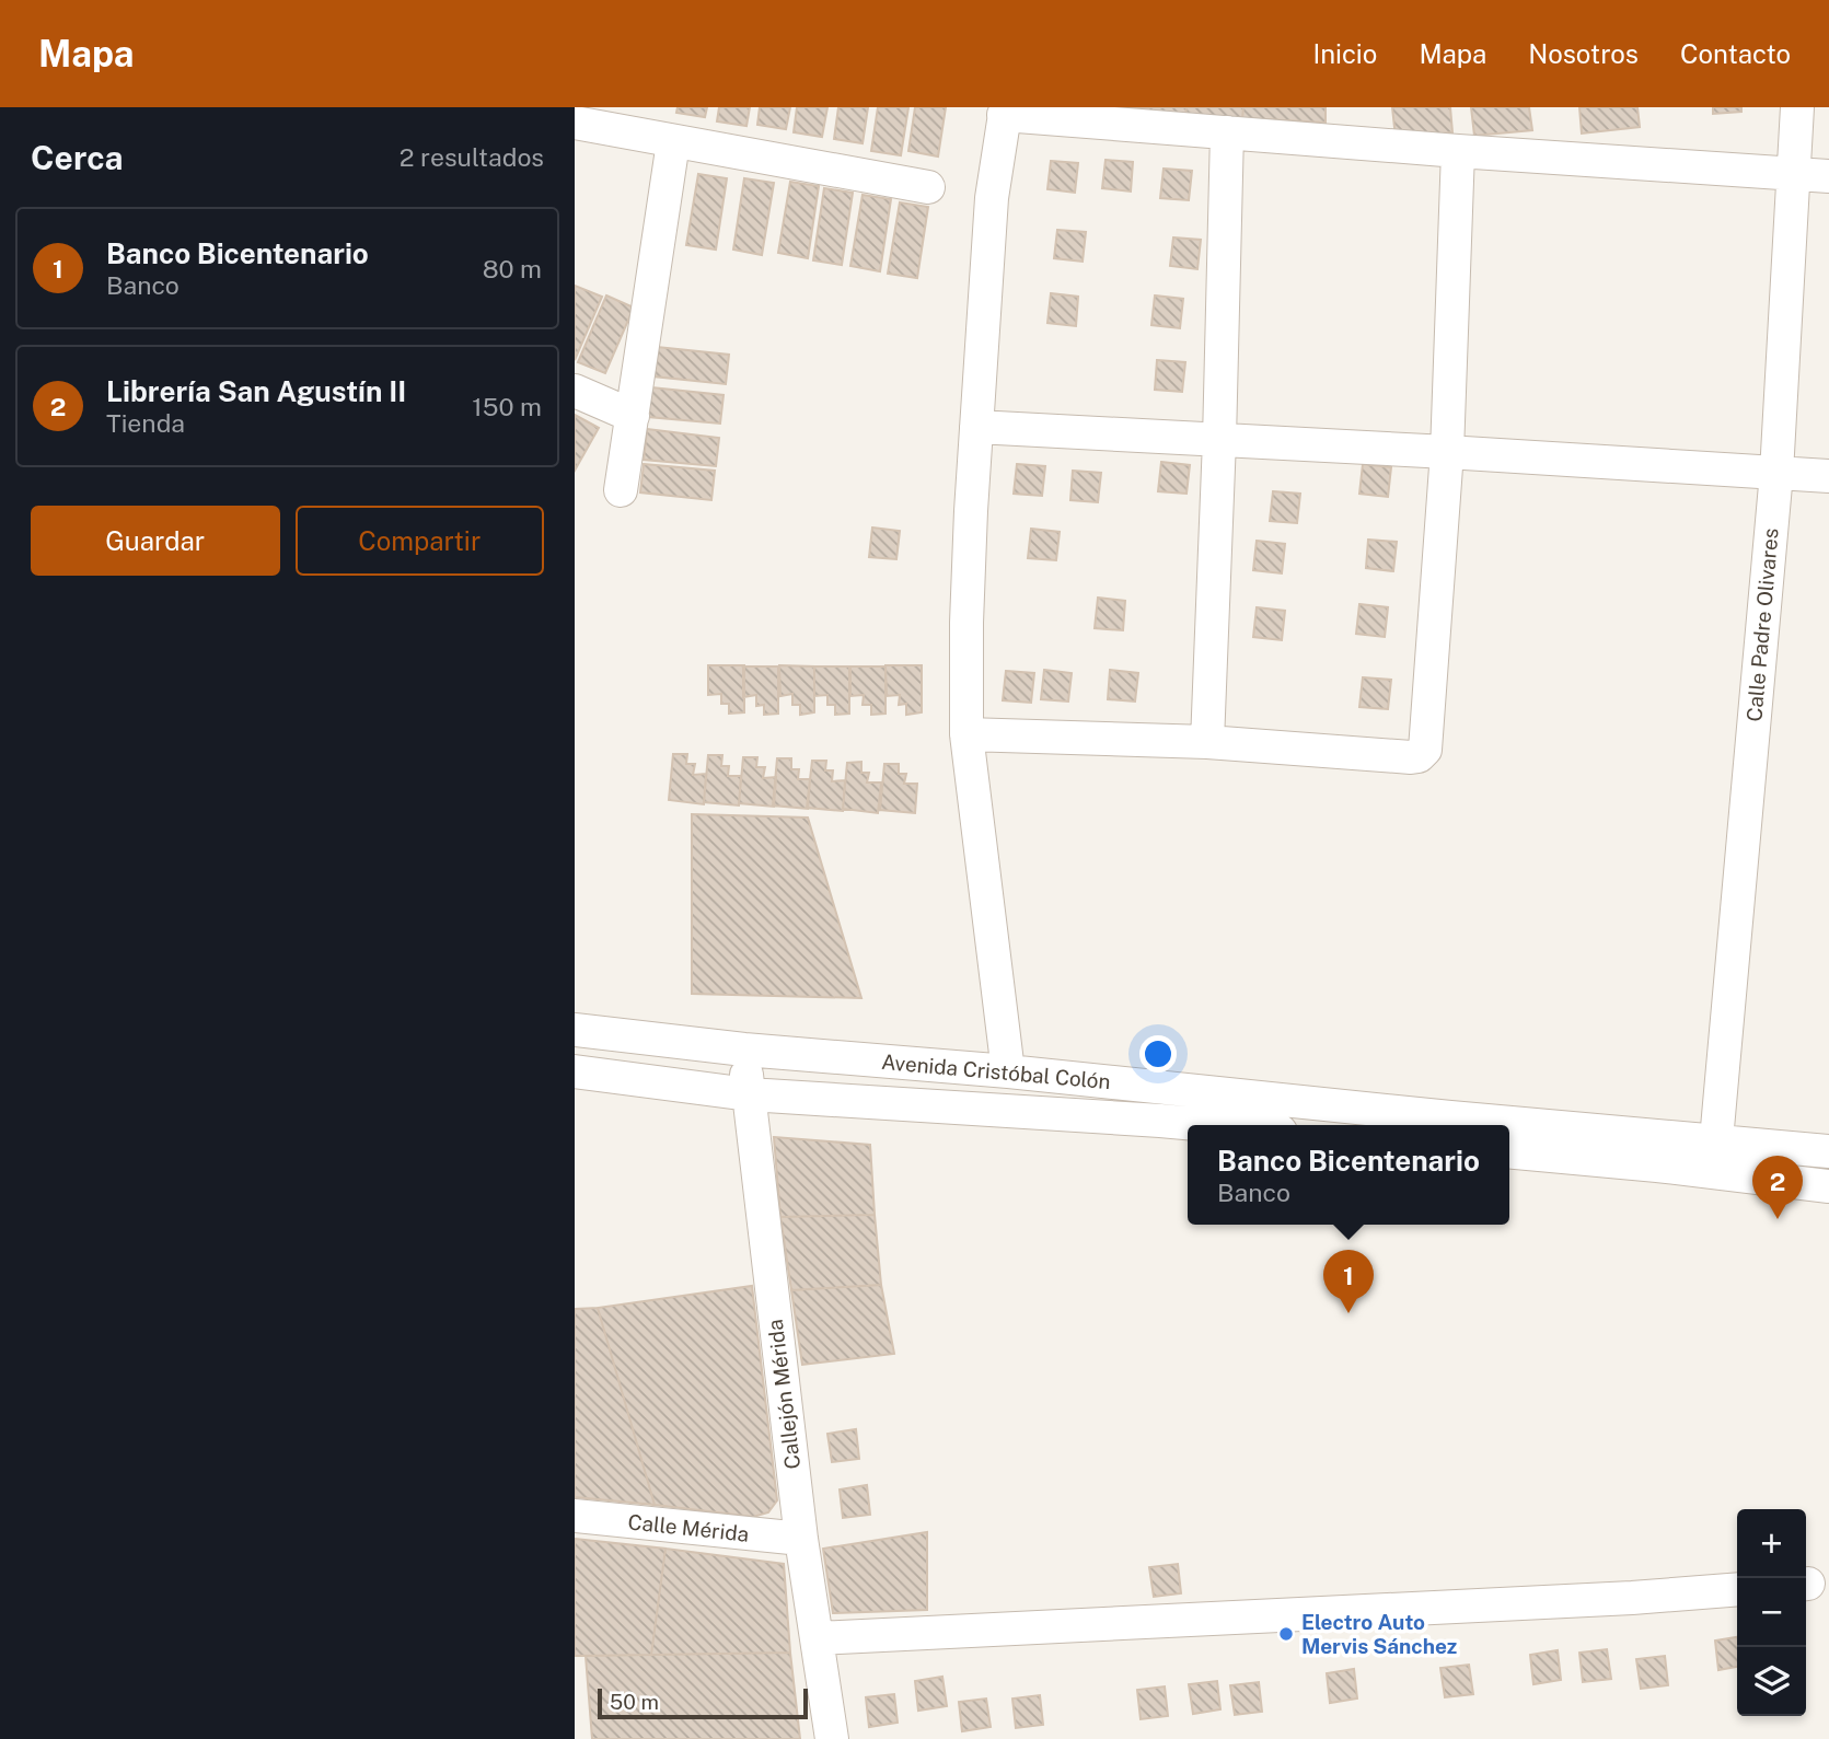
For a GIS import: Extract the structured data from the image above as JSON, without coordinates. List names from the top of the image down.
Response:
{
  "streets": {
    "street": [
      "Calle Padre Olivares",
      "Avenida Cristóbal Colón",
      "Callejón Mérida",
      "Calle Mérida"
    ]
  },
  "crossings": [
    ["Calle Padre Olivares", "Avenida Cristóbal Colón"],
    ["Avenida Cristóbal Colón", "Callejón Mérida"],
    ["Callejón Mérida", "Calle Mérida"]
  ],
  "places": ["Electro Auto Mervis Sánchez"],
  "scale_bar": "50 m",
  "page": {
    "header": "Mapa",
    "nav": [
      "Inicio",
      "Mapa",
      "Nosotros",
      "Contacto"
    ],
    "heading": ["Cerca", "2 resultados"],
    "list": [
      {
        "mark": "1",
        "name": "Banco Bicentenario",
        "note": "Banco",
        "value": "80 m"
      },
      {
        "mark": "2",
        "name": "Librería San Agustín II",
        "note": "Tienda",
        "value": "150 m"
      }
    ],
    "buttons": ["Guardar", "Compartir"],
    "popup": ["Banco Bicentenario", "Banco"],
    "pins": ["2", "1"],
    "map_buttons": ["+", "−"],
    "scale": "50 m"
  }
}
